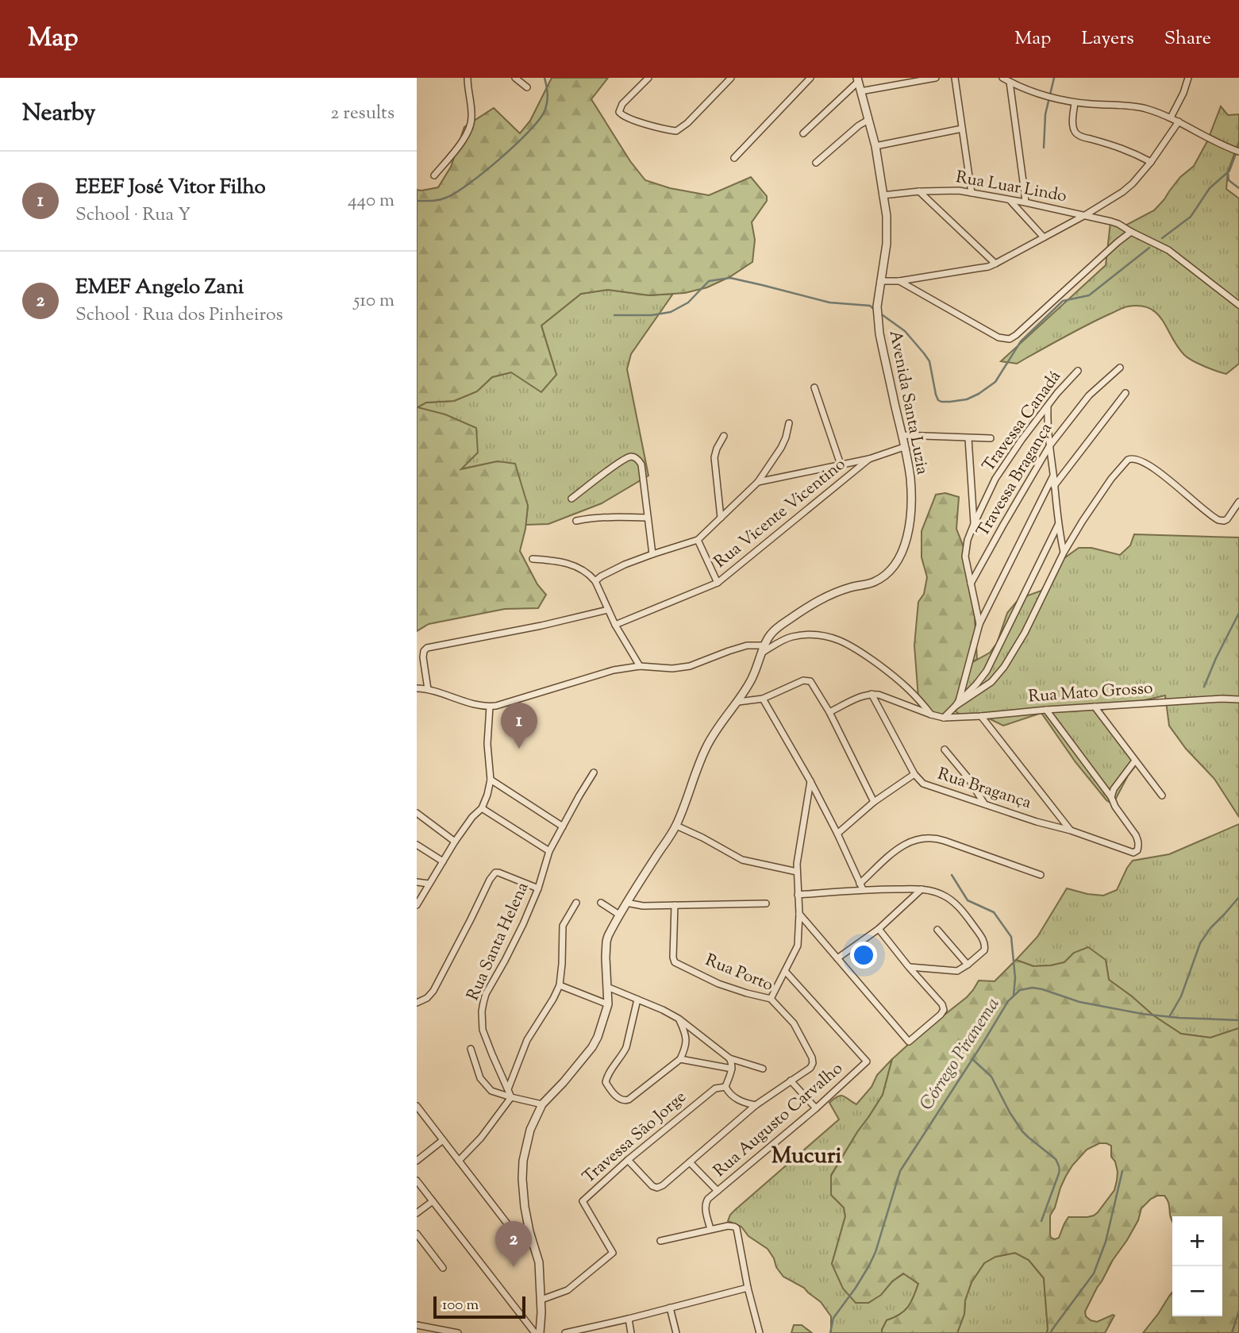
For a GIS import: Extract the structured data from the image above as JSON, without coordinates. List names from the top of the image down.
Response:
{
  "streets": {
    "street": [
      "Rua Luar Lindo",
      "Avenida Santa Luzia",
      "Travessa Canadá",
      "Travessa Bragança",
      "Rua Vicente Vicentino",
      "Rua Mato Grosso",
      "Rua Bragança",
      "Rua Santa Helena",
      "Rua Porto",
      "Rua Augusto Carvalho",
      "Travessa São Jorge"
    ]
  },
  "crossings": [
    ["Rua Luar Lindo", "Avenida Santa Luzia"],
    ["Avenida Santa Luzia", "Travessa São Jorge"],
    ["Travessa Canadá", "Travessa Bragança"]
  ],
  "districts": ["Mucuri"],
  "water": ["Córrego Piranema"],
  "scale_bar": "100 m",
  "page": {
    "header": "Map",
    "nav": ["Map", "Layers", "Share"],
    "heading": ["Nearby", "2 results"],
    "list": [
      {
        "mark": "1",
        "name": "EEEF José Vitor Filho",
        "note": "School · Rua Y",
        "value": "440 m"
      },
      {
        "mark": "2",
        "name": "EMEF Angelo Zani",
        "note": "School · Rua dos Pinheiros",
        "value": "510 m"
      }
    ],
    "pins": ["1", "2"],
    "map_buttons": ["+", "−"],
    "scale": "100 m"
  }
}
